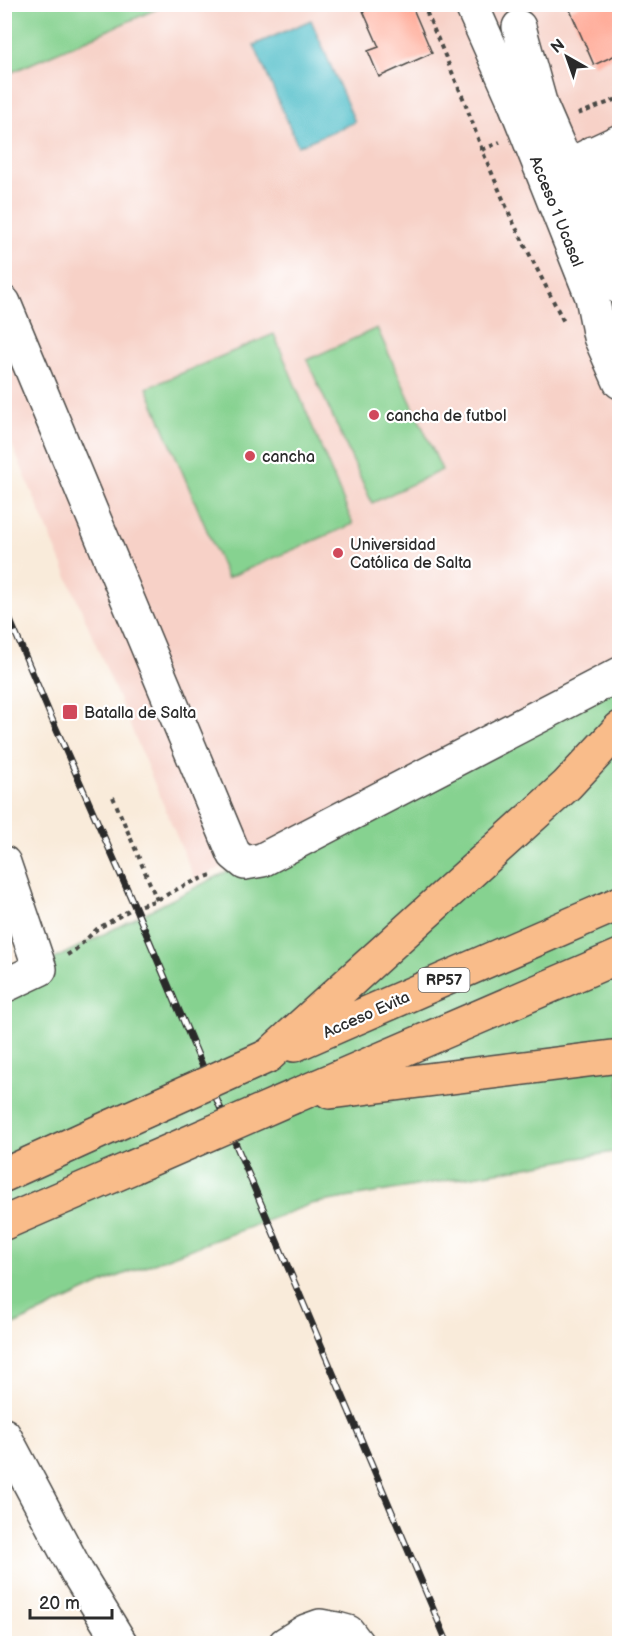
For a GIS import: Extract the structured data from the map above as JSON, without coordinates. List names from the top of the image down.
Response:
{
  "streets": {
    "highway": ["RP57", "Acceso Evita"],
    "street": ["Acceso 1 Ucasal"]
  },
  "places": {
    "other": ["cancha de futbol", "cancha", "Universidad Católica de Salta"],
    "transit": ["Batalla de Salta"]
  },
  "scale_bar": "20 m",
  "north": "top left"
}
